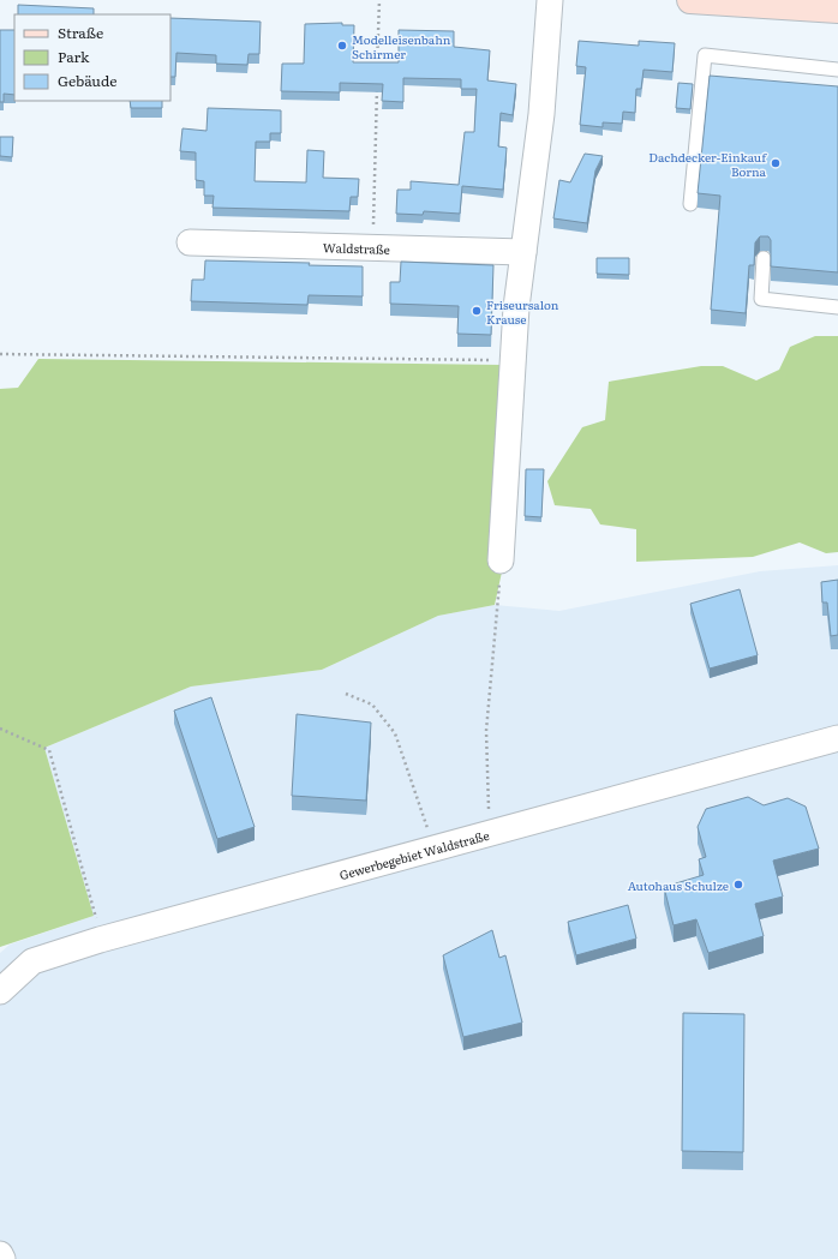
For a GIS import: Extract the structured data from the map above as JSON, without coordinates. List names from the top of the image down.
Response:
{
  "streets": {
    "street": ["Waldstraße", "Gewerbegebiet Waldstraße"]
  },
  "places": [
    "Modelleisenbahn Schirmer",
    "Dachdecker-Einkauf Borna",
    "Friseursalon Krause",
    "Autohaus Schulze"
  ],
  "legend": ["Straße", "Park", "Gebäude"]
}
